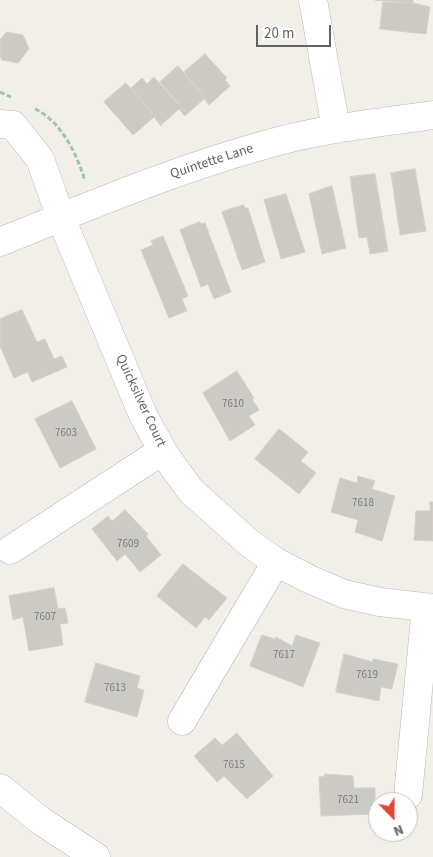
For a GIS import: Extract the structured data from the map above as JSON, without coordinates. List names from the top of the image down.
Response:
{
  "streets": {
    "street": ["Quintette Lane", "Quicksilver Court"]
  },
  "crossings": [
    ["Quintette Lane", "Quicksilver Court"]
  ],
  "house_numbers": [
    "7610",
    "7603",
    "7618",
    "7609",
    "7607",
    "7617",
    "7619",
    "7613",
    "7615",
    "7621"
  ],
  "scale_bar": "20 m",
  "north": "bottom"
}
